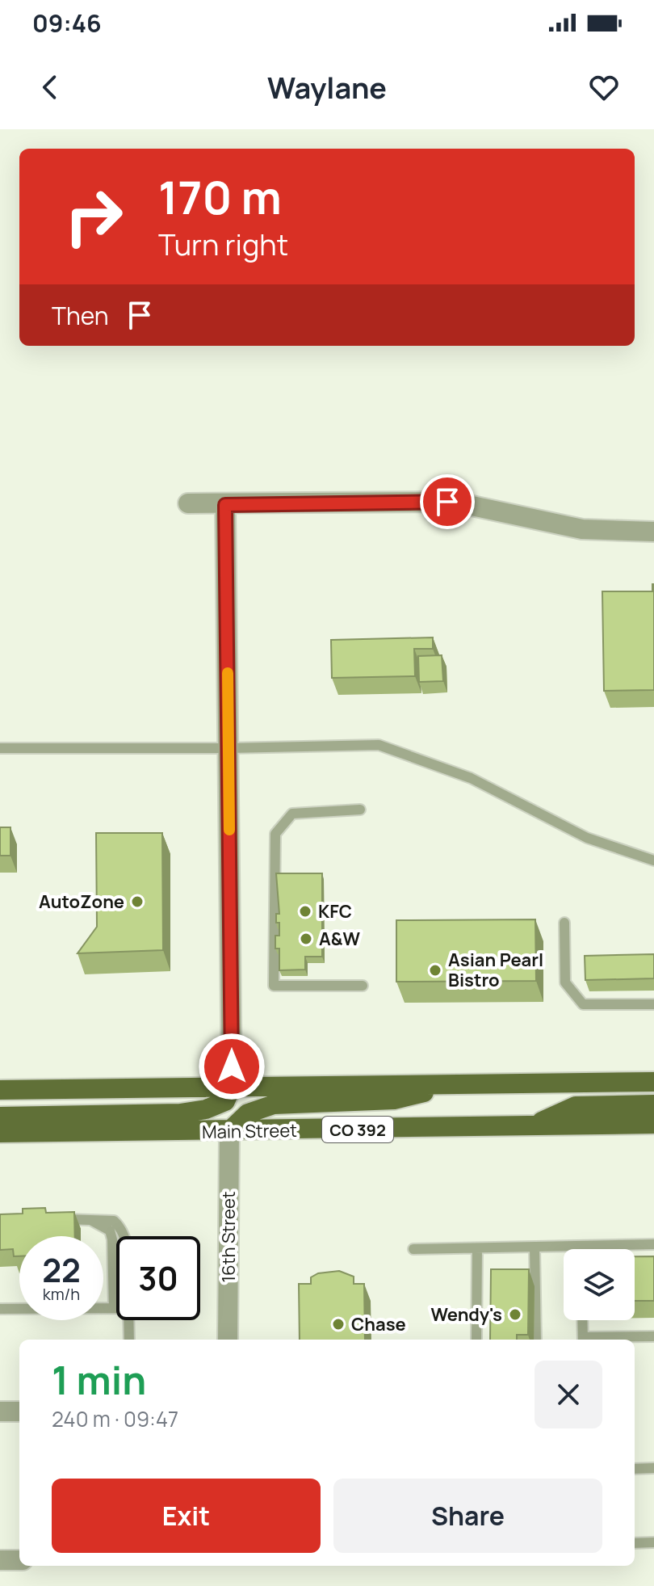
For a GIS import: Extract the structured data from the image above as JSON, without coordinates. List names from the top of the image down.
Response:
{
  "streets": {
    "main road": ["CO 392", "Main Street"],
    "street": ["16th Street"]
  },
  "crossings": [
    ["Main Street", "16th Street"]
  ],
  "places": [
    "AutoZone",
    "KFC",
    "A&W",
    "Asian Pearl Bistro",
    "Wendy's",
    "Chase"
  ],
  "page": {
    "status": "09:46",
    "header": "Waylane",
    "turn": ["170 m", "Turn right"],
    "then": "Then",
    "speed": "22 km/h",
    "limit": "30",
    "heading": ["1 min", "240 m · 09:47"],
    "buttons": ["Exit", "Share"]
  }
}
